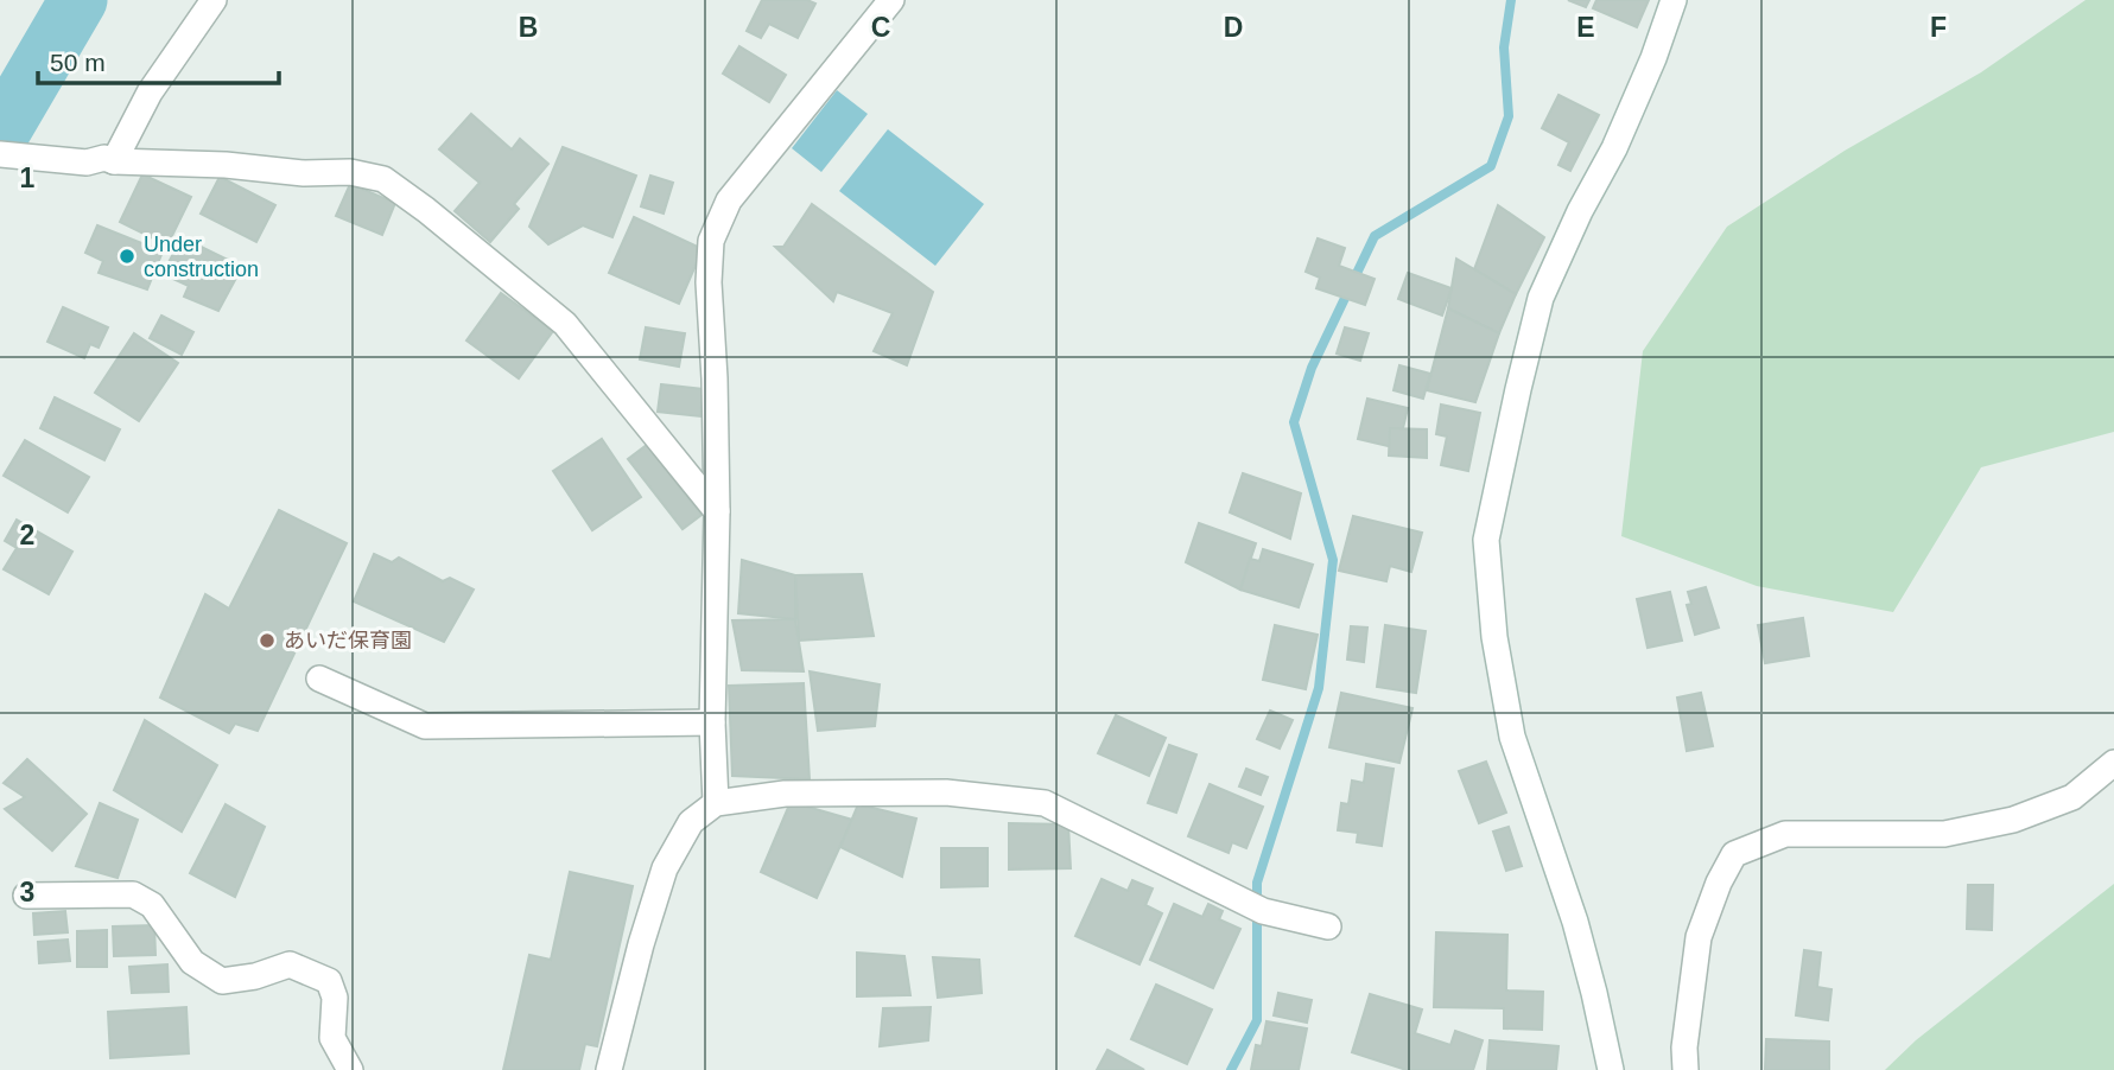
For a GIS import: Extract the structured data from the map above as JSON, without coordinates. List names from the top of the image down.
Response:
{
  "places": ["Under construction", "あいだ保育園"],
  "scale_bar": "50 m",
  "grid": {
    "columns": [
      "B",
      "C",
      "D",
      "E",
      "F"
    ],
    "rows": ["1", "2", "3"]
  }
}
